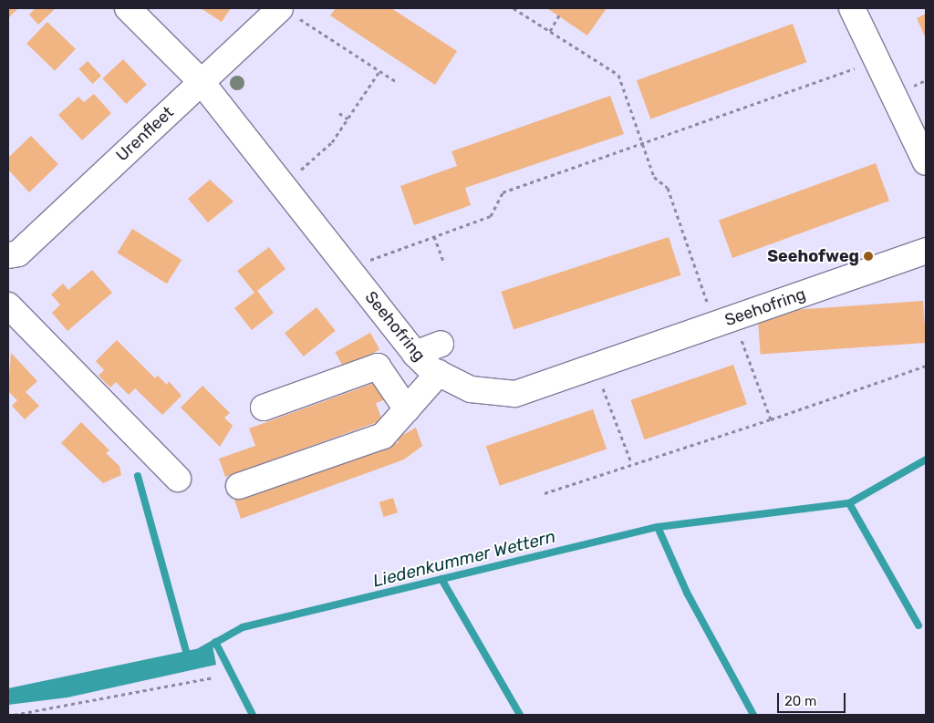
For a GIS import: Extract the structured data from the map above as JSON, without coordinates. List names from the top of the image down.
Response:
{
  "streets": {
    "street": ["Urenfleet", "Seehofring"]
  },
  "crossings": [
    ["Urenfleet", "Seehofring"]
  ],
  "water": ["Liedenkummer Wettern"],
  "places": ["Seehofweg"],
  "scale_bar": "20 m"
}
